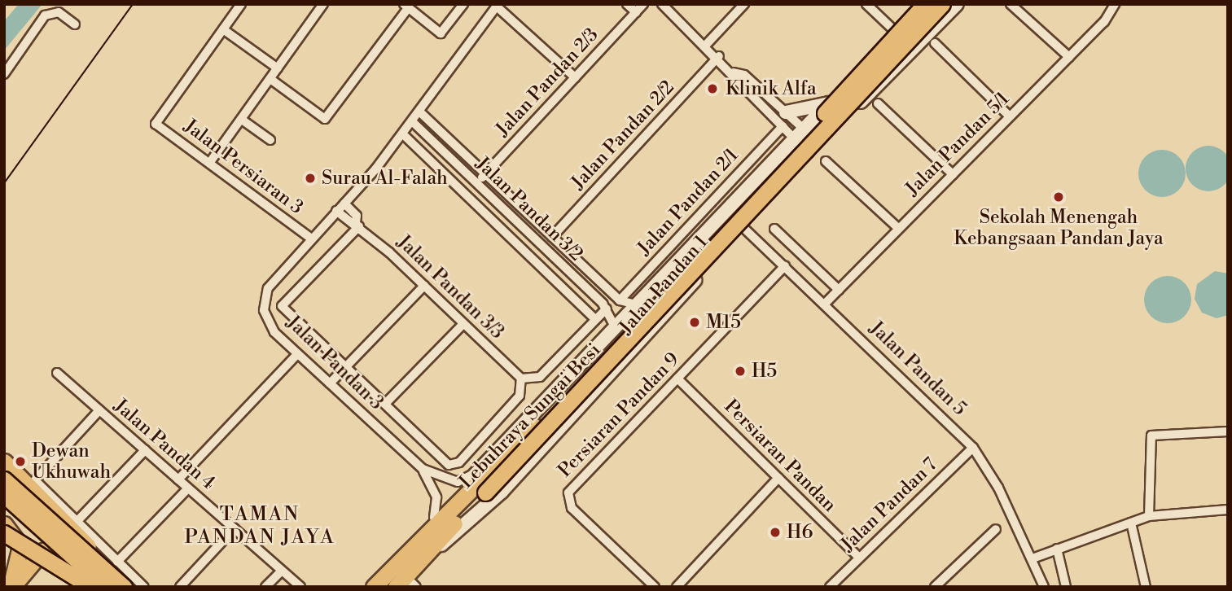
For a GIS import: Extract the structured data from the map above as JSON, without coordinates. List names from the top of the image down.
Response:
{
  "streets": {
    "highway": ["Jalan Pandan 1", "Lebuhraya Sungai Besi"],
    "street": [
      "Jalan Pandan 2/3",
      "Jalan Pandan 2/2",
      "Jalan Pandan 5/1",
      "Jalan Persiaran 3",
      "Jalan Pandan 2/1",
      "Jalan Pandan 3/2",
      "Jalan Pandan 3/3",
      "Jalan Pandan 3",
      "Jalan Pandan 5",
      "Persiaran Pandan 9",
      "Jalan Pandan 4",
      "Persiaran Pandan",
      "Jalan Pandan 7"
    ]
  },
  "crossings": [
    ["Jalan Pandan 2/3", "Jalan Pandan 3/2"],
    ["Jalan Pandan 5/1", "Jalan Pandan 5"],
    ["Jalan Persiaran 3", "Jalan Pandan 3"],
    ["Jalan Pandan 3/2", "Jalan Pandan 1"],
    ["Jalan Pandan 3/2", "Jalan Pandan 3"],
    ["Jalan Pandan 1", "Jalan Pandan 3"],
    ["Jalan Pandan 1", "Jalan Pandan 5"],
    ["Jalan Pandan 1", "Lebuhraya Sungai Besi"],
    ["Jalan Pandan 3/3", "Jalan Pandan 3"],
    ["Jalan Pandan 5", "Persiaran Pandan 9"],
    ["Jalan Pandan 5", "Jalan Pandan 7"],
    ["Persiaran Pandan 9", "Persiaran Pandan"],
    ["Persiaran Pandan", "Jalan Pandan 7"]
  ],
  "districts": ["TAMAN PANDAN JAYA"],
  "places": [
    "Klinik Alfa",
    "Surau Al-Falah",
    "Sekolah Menengah Kebangsaan Pandan Jaya",
    "M15",
    "H5",
    "Dewan Ukhuwah",
    "H6"
  ]
}
